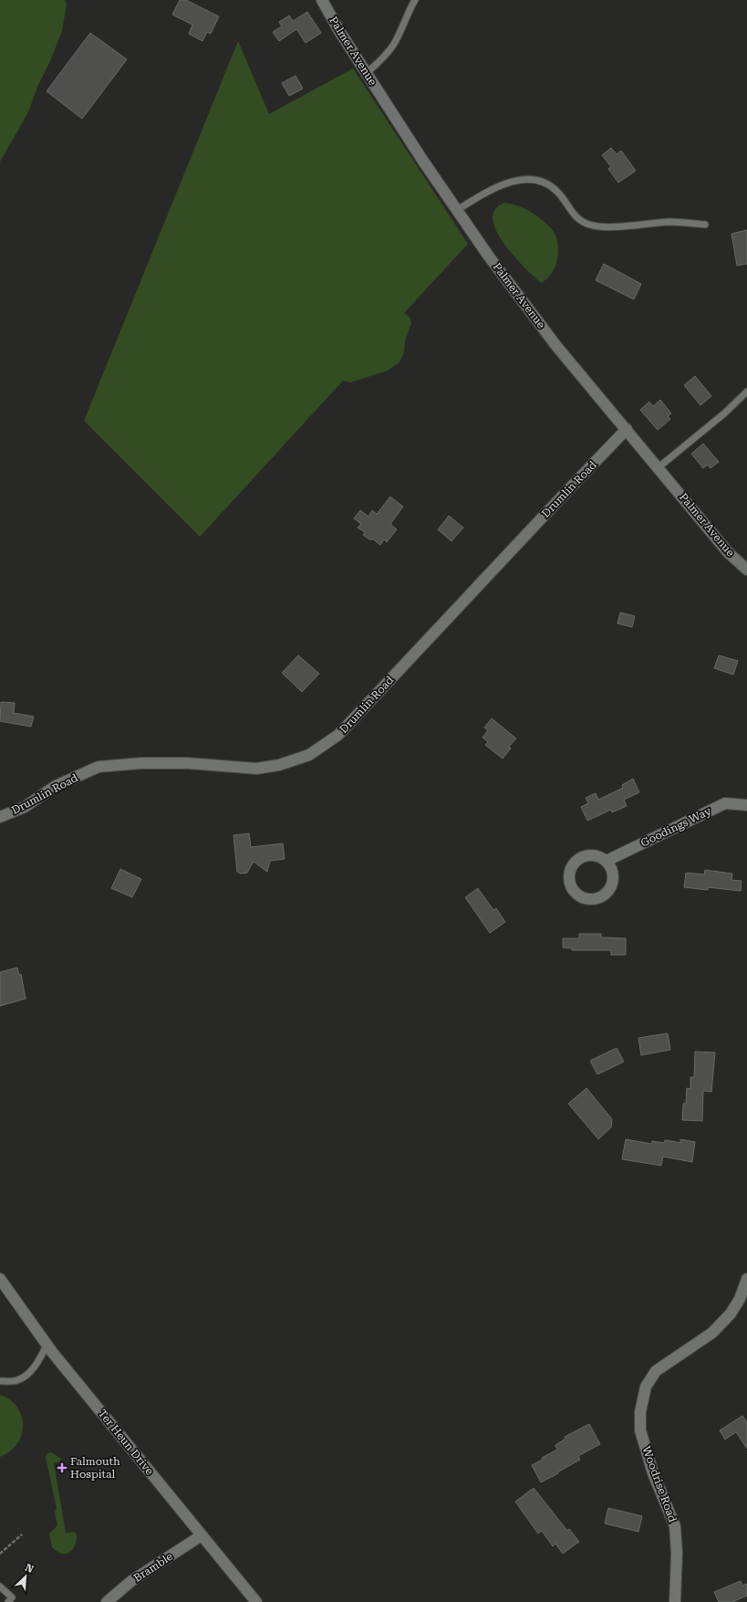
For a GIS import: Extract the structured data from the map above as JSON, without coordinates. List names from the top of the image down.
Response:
{
  "streets": {
    "street": [
      "Palmer Avenue",
      "Drumlin Road",
      "Goodings Way",
      "Ter Heun Drive",
      "Woodrise Road",
      "Bramble"
    ]
  },
  "crossings": [
    ["Palmer Avenue", "Drumlin Road"],
    ["Ter Heun Drive", "Bramble"]
  ],
  "places": {
    "health": ["Falmouth Hospital"]
  },
  "north": "top right"
}
